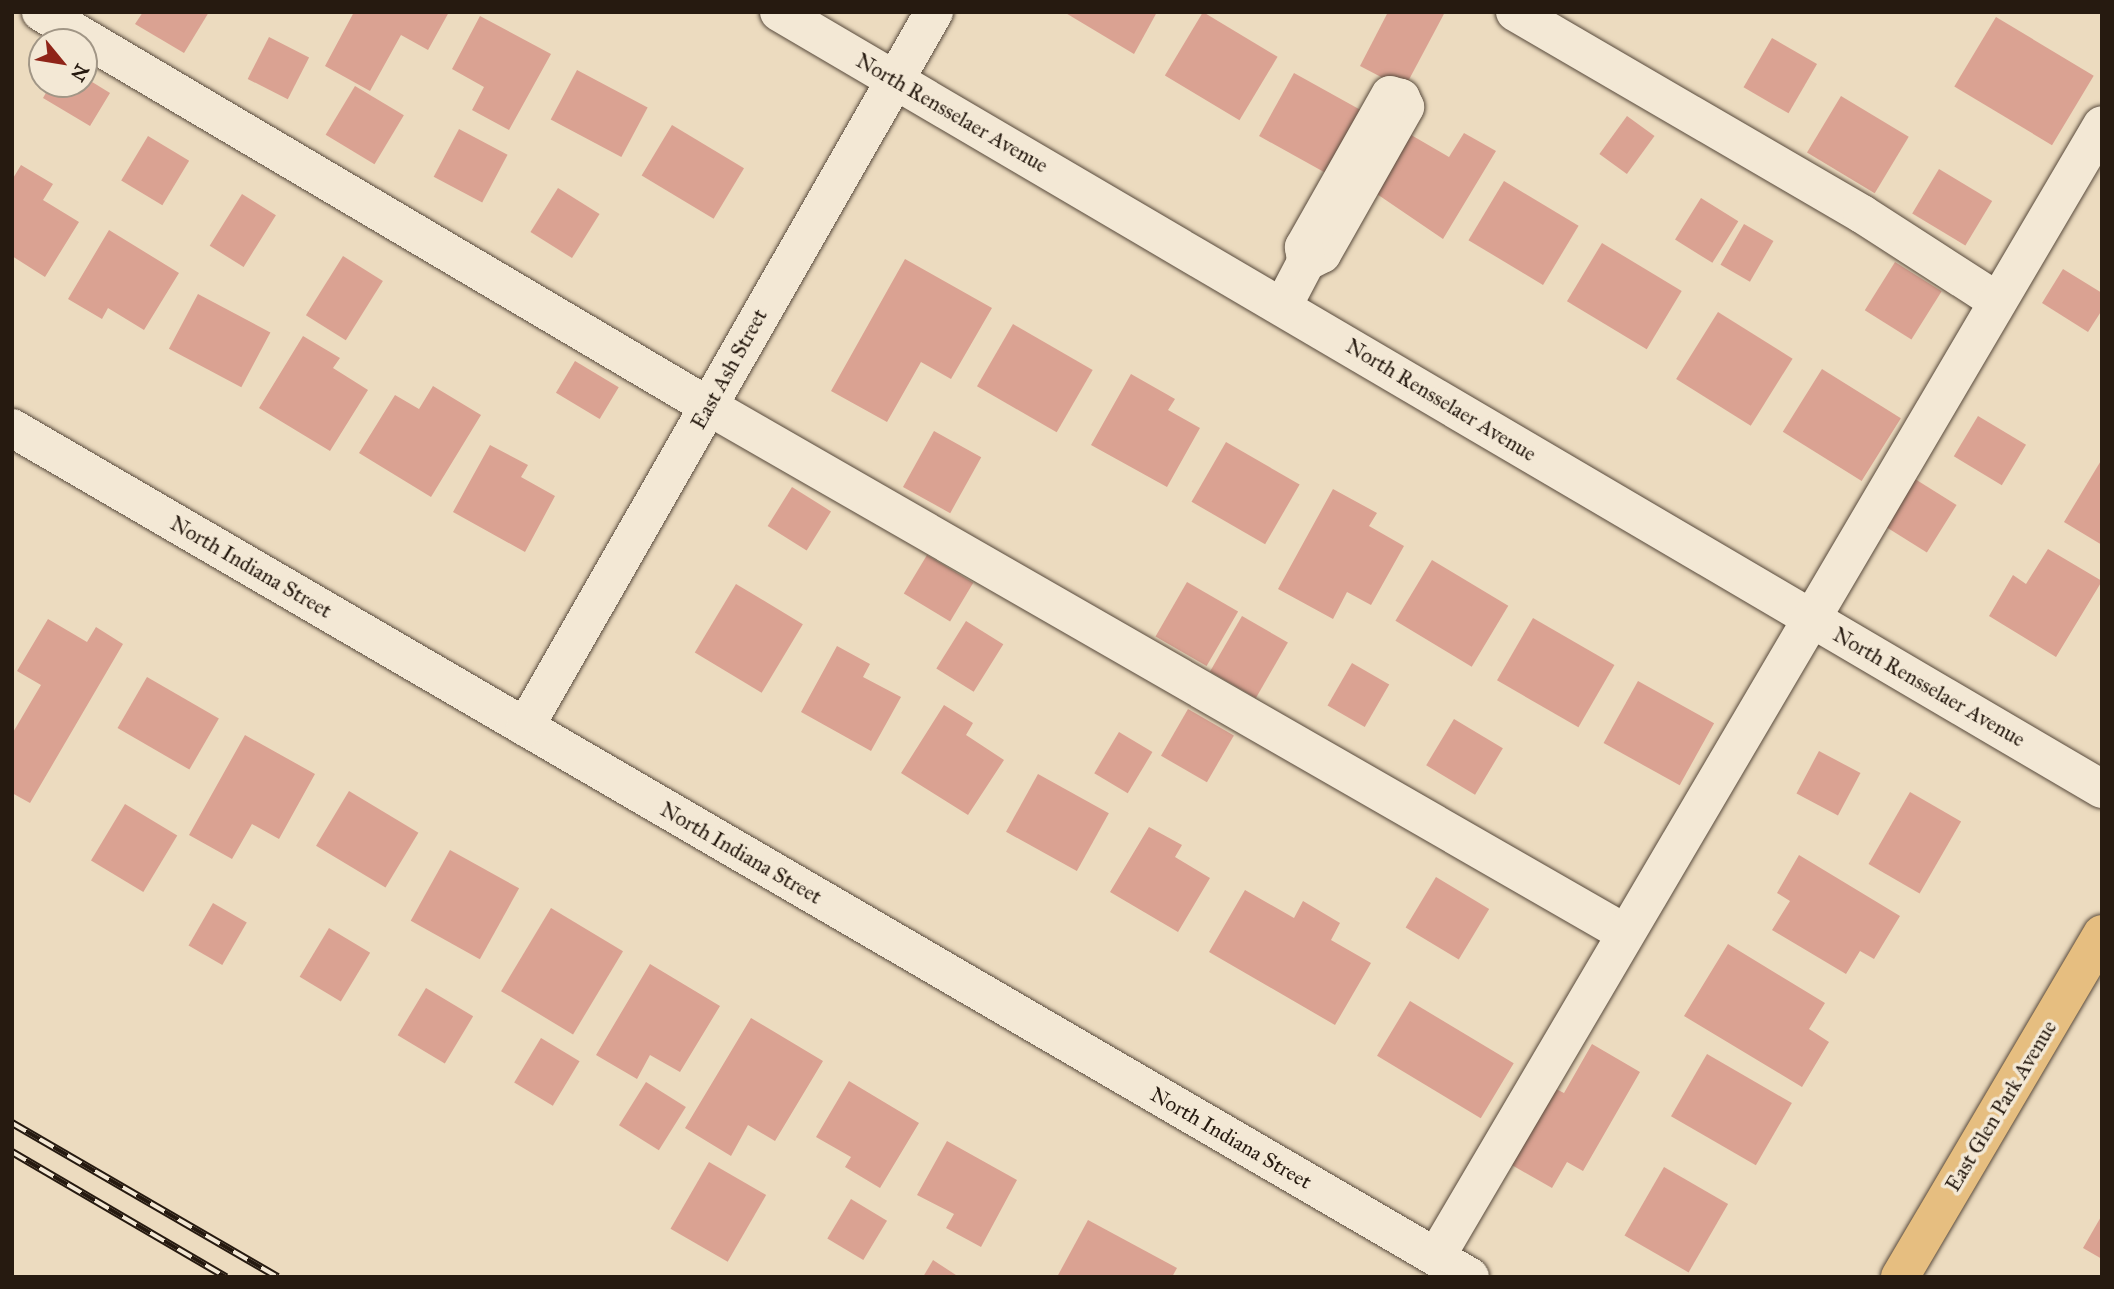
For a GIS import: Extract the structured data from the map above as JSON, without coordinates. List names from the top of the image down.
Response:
{
  "streets": {
    "main road": ["East Glen Park Avenue"],
    "street": ["North Rensselaer Avenue", "East Ash Street", "North Indiana Street"]
  },
  "crossings": [
    ["North Rensselaer Avenue", "East Ash Street"],
    ["East Ash Street", "North Indiana Street"]
  ],
  "north": "bottom right"
}
